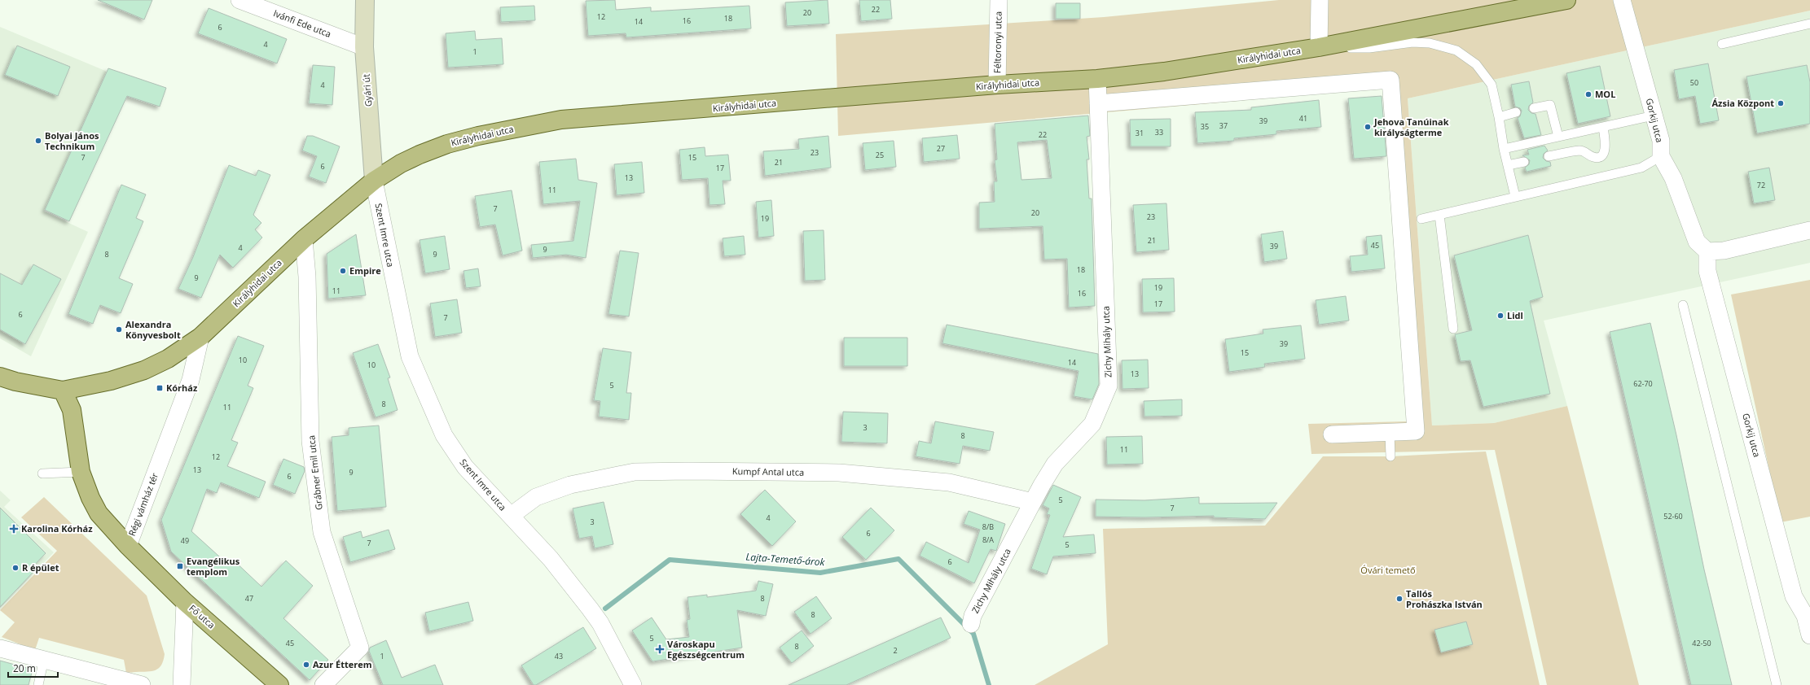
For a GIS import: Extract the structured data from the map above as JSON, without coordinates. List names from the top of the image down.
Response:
{
  "streets": {
    "main road": ["Királyhidai utca", "Régi vámház tér", "Fő utca"],
    "street": [
      "Ivánfi Ede utca",
      "Féltoronyi utca",
      "Gyári út",
      "Gorkij utca",
      "Szent Imre utca",
      "Zichy Mihály utca",
      "Kumpf Antal utca",
      "Grábner Emil utca"
    ]
  },
  "crossings": [
    ["Ivánfi Ede utca", "Gyári út"],
    ["Féltoronyi utca", "Királyhidai utca"],
    ["Királyhidai utca", "Gyári út"],
    ["Királyhidai utca", "Szent Imre utca"],
    ["Királyhidai utca", "Zichy Mihály utca"],
    ["Királyhidai utca", "Grábner Emil utca"],
    ["Királyhidai utca", "Régi vámház tér"],
    ["Gyári út", "Szent Imre utca"],
    ["Szent Imre utca", "Kumpf Antal utca"],
    ["Zichy Mihály utca", "Kumpf Antal utca"],
    ["Régi vámház tér", "Fő utca"]
  ],
  "water": ["Lajta-Temető-árok"],
  "parks": ["Óvári temető"],
  "places": {
    "other": [
      "MOL",
      "Ázsia Központ",
      "Jehova Tanúinak királyságterme",
      "Bolyai János Technikum",
      "Empire",
      "Lidl",
      "Alexandra Könyvesbolt",
      "R épület",
      "Tallós Prohászka István",
      "Azur Étterem"
    ],
    "transit": ["Kórház", "Evangélikus templom"],
    "health": ["Karolina Kórház", "Városkapu Egészségcentrum"]
  },
  "house_numbers": [
    "22",
    "20",
    "12",
    "18",
    "16",
    "14",
    "6",
    "4",
    "1",
    "50",
    "4",
    "41",
    "39",
    "37",
    "35",
    "33",
    "31",
    "22",
    "27",
    "23",
    "25",
    "7",
    "15",
    "21",
    "6",
    "17",
    "13",
    "72",
    "11",
    "7",
    "20",
    "23",
    "19",
    "21",
    "45",
    "39",
    "4",
    "9",
    "8",
    "9",
    "18",
    "9",
    "19",
    "11",
    "16",
    "17",
    "6",
    "7",
    "39",
    "15",
    "10",
    "14",
    "10",
    "13",
    "62-70",
    "5",
    "8",
    "11",
    "3",
    "8",
    "11",
    "12",
    "13",
    "9",
    "6",
    "5",
    "7",
    "52-60",
    "4",
    "3",
    "8/B",
    "6",
    "8/A",
    "49",
    "7",
    "5",
    "6",
    "47",
    "8",
    "8",
    "5",
    "45",
    "42-50",
    "8",
    "2",
    "1",
    "43"
  ],
  "scale_bar": "20 m"
}
